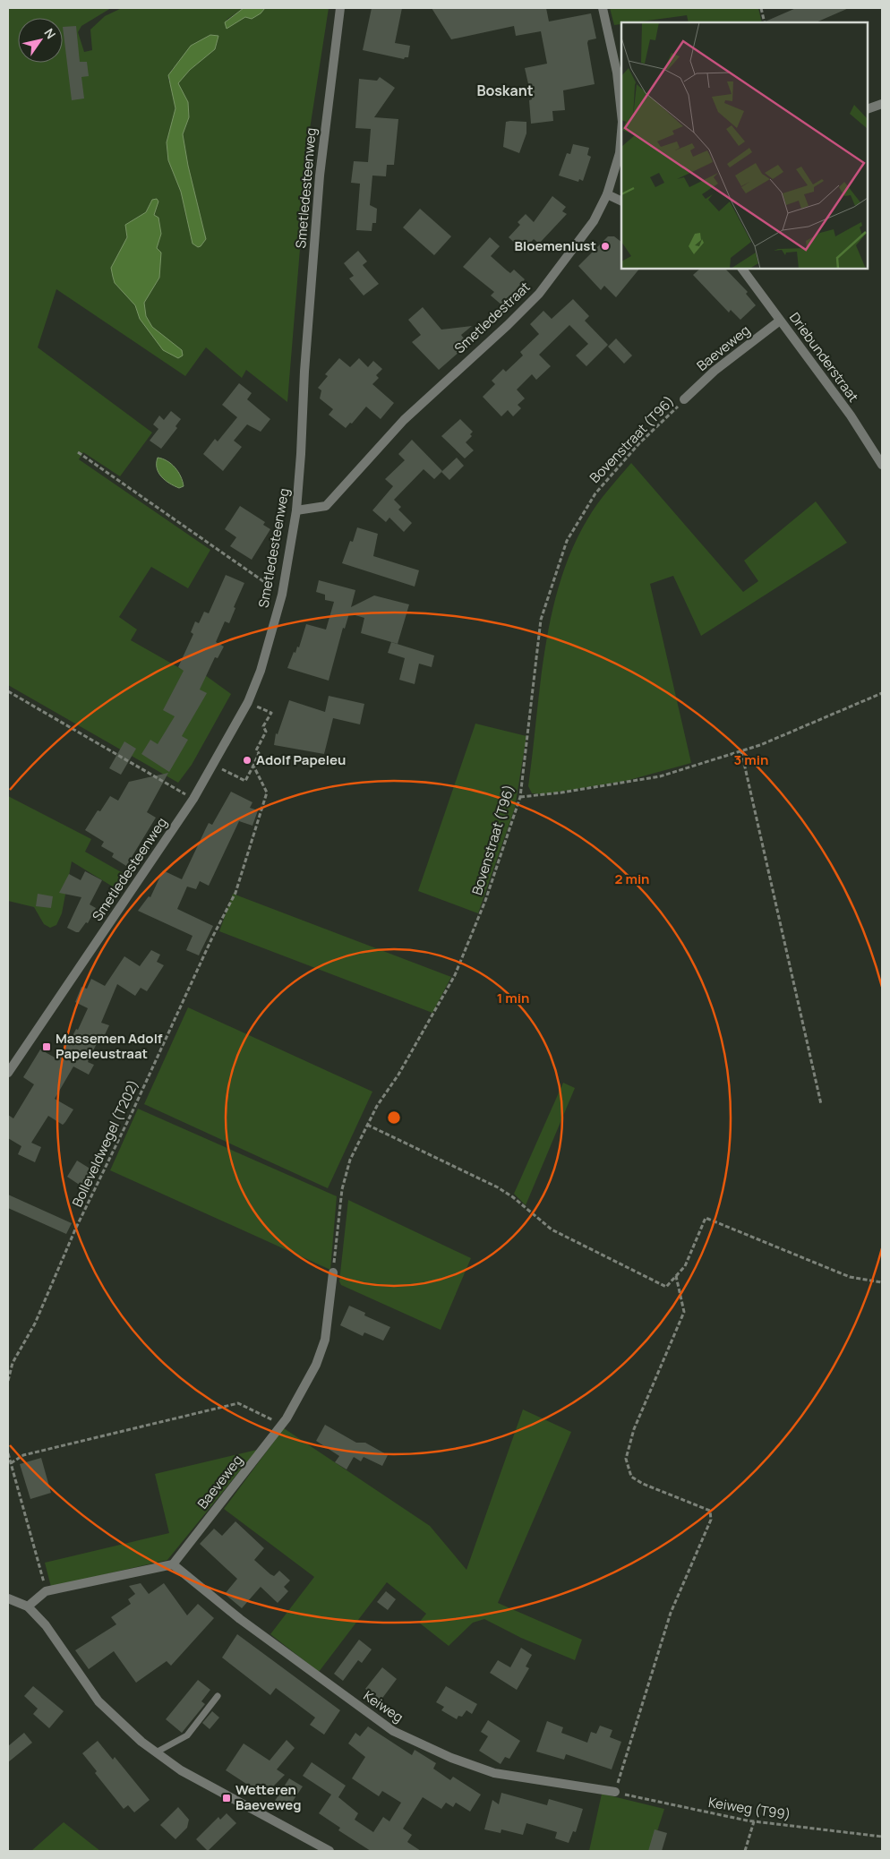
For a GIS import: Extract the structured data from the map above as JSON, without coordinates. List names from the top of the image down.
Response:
{
  "streets": {
    "street": [
      "Smetledesteenweg",
      "Smetledestraat",
      "Baeveweg",
      "Driebunderstraat",
      "Keiweg"
    ],
    "path": ["Bovenstraat (T96)", "Bolleveldwegel (T202)", "Keiweg (T99)"]
  },
  "crossings": [
    ["Smetledesteenweg", "Smetledestraat"],
    ["Baeveweg", "Driebunderstraat"],
    ["Baeveweg", "Bovenstraat (T96)"],
    ["Baeveweg", "Keiweg"],
    ["Keiweg", "Keiweg (T99)"]
  ],
  "districts": ["Boskant"],
  "places": {
    "other": ["Bloemenlust", "Adolf Papeleu"],
    "transit": ["Massemen Adolf Papeleustraat", "Wetteren Baeveweg"]
  },
  "north": "top right",
  "rings": ["3 min", "2 min", "1 min"]
}
